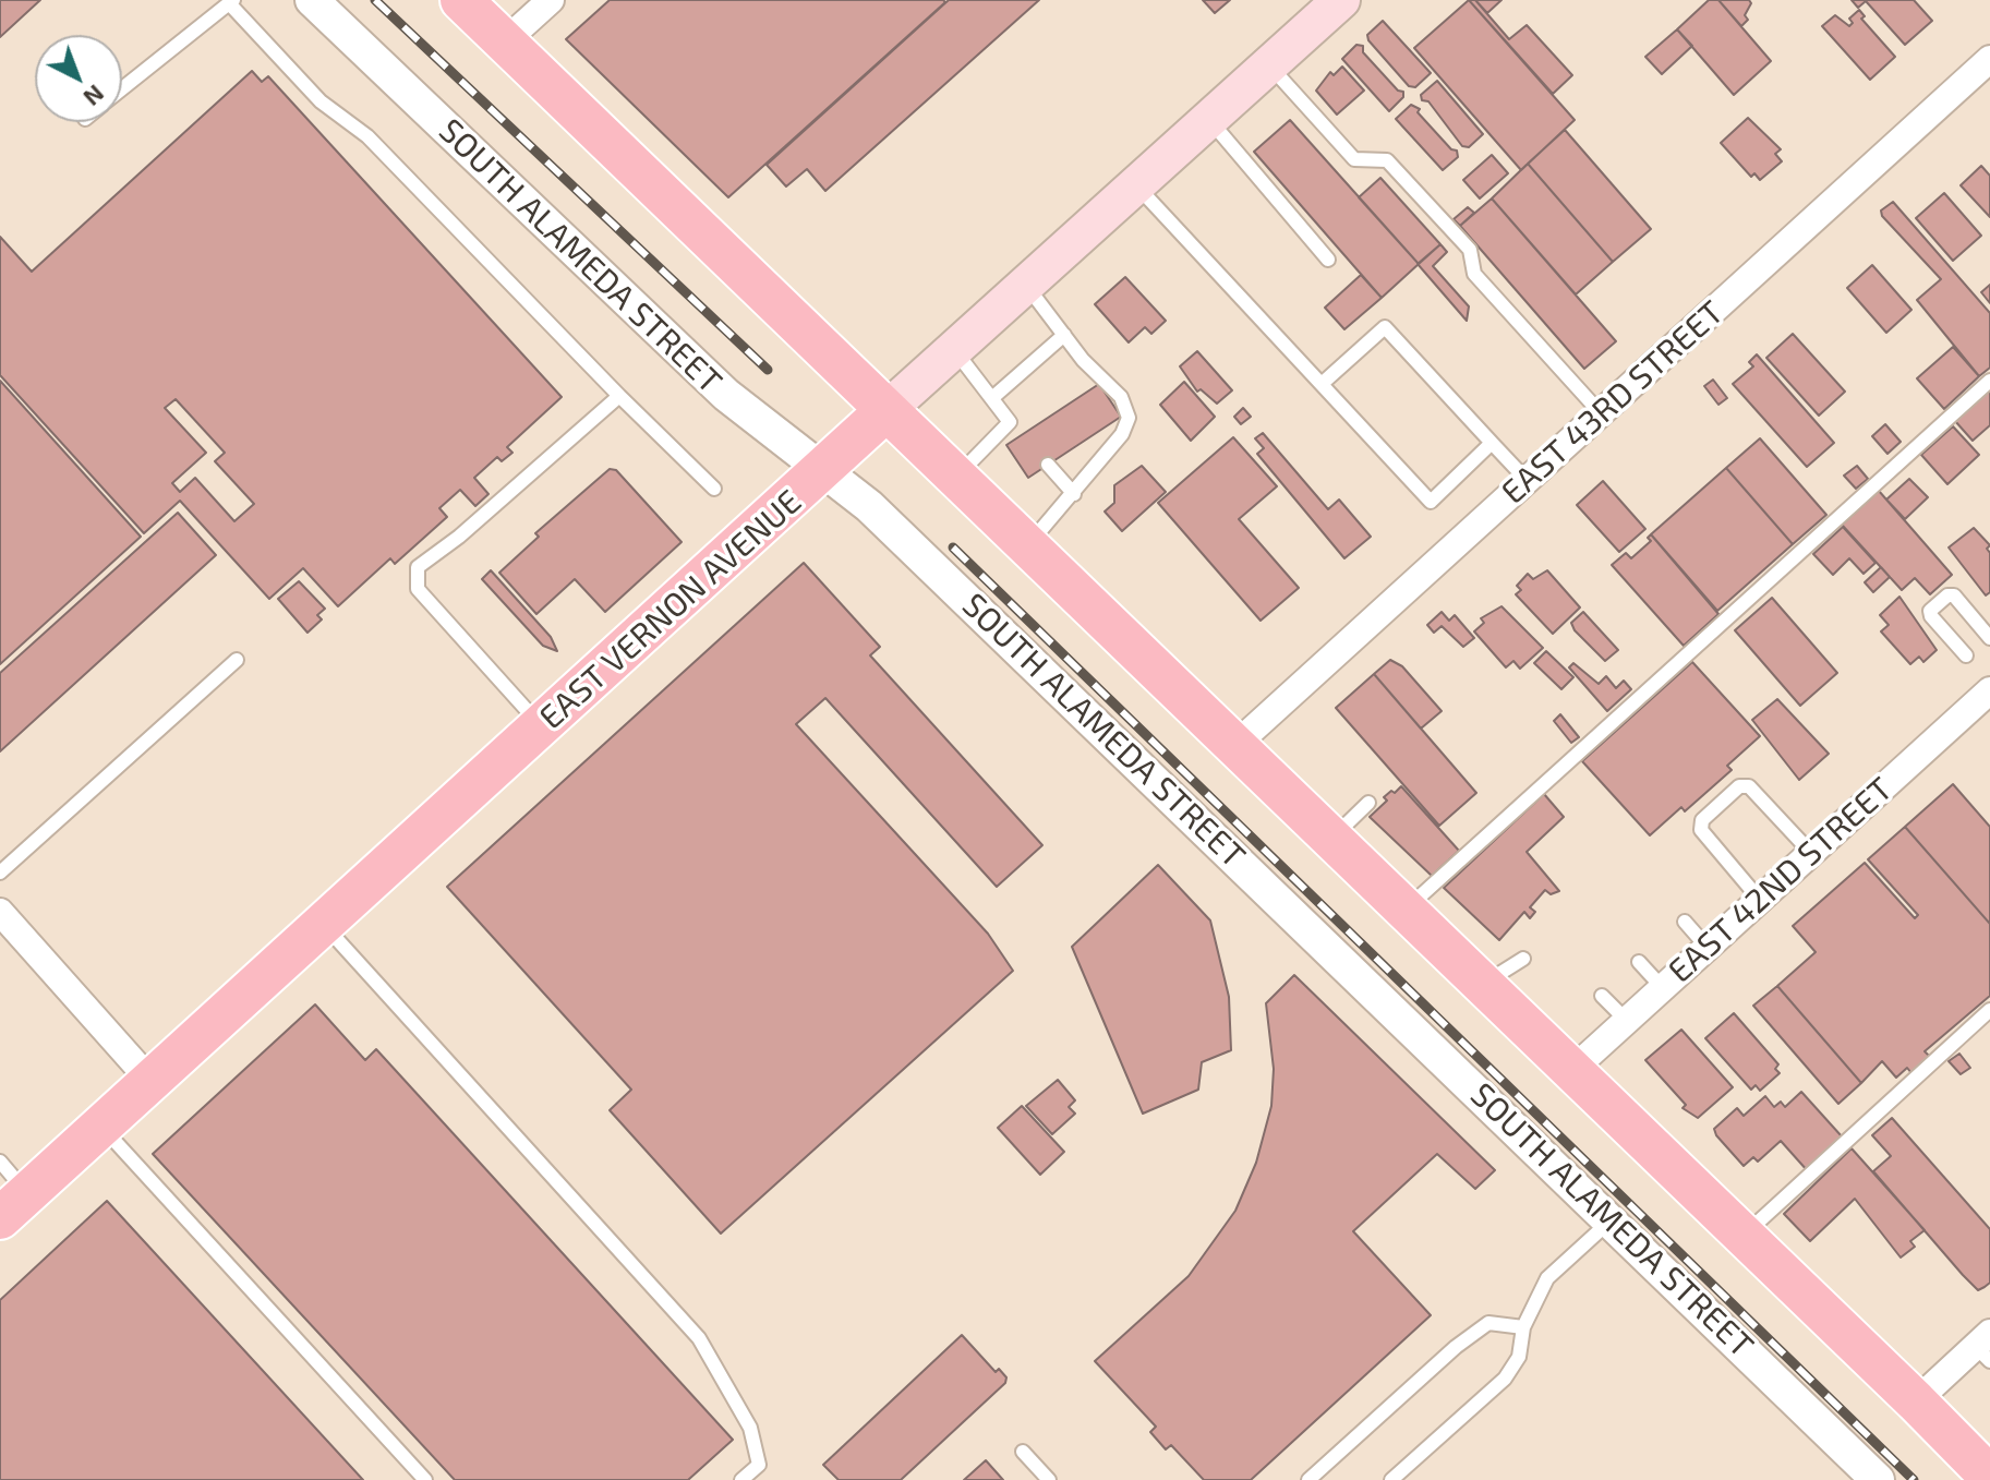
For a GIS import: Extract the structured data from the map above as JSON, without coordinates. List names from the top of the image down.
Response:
{
  "streets": {
    "main road": ["EAST VERNON AVENUE"],
    "street": ["SOUTH ALAMEDA STREET", "EAST 43RD STREET", "EAST 42ND STREET"]
  },
  "crossings": [
    ["SOUTH ALAMEDA STREET", "EAST VERNON AVENUE"]
  ],
  "north": "bottom right"
}
